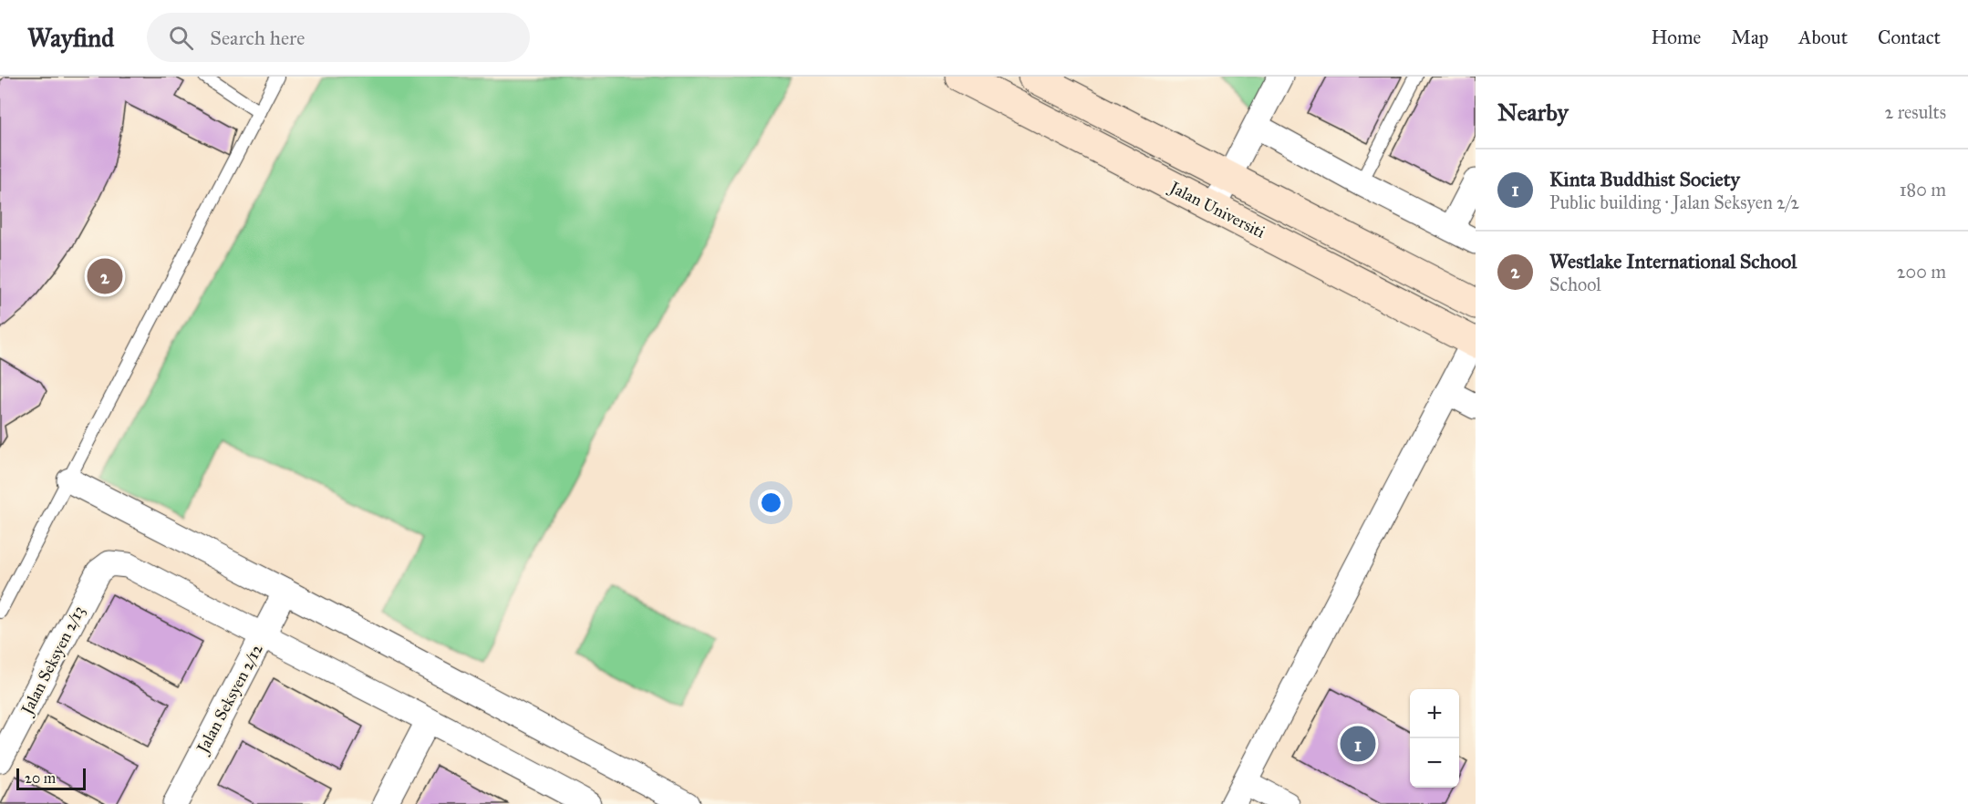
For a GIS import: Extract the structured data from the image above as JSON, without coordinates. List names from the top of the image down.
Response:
{
  "streets": {
    "street": ["Jalan Universiti", "Jalan Seksyen 2/13", "Jalan Seksyen 2/12"]
  },
  "crossings": [
    ["Jalan Seksyen 2/13", "Jalan Seksyen 2/12"]
  ],
  "scale_bar": "20 m",
  "page": {
    "header": "Wayfind",
    "search": "Search here",
    "nav": [
      "Home",
      "Map",
      "About",
      "Contact"
    ],
    "heading": ["Nearby", "2 results"],
    "list": [
      {
        "mark": "1",
        "name": "Kinta Buddhist Society",
        "note": "Public building · Jalan Seksyen 2/2",
        "value": "180 m"
      },
      {
        "mark": "2",
        "name": "Westlake International School",
        "note": "School",
        "value": "200 m"
      }
    ],
    "pins": ["2", "1"],
    "map_buttons": ["+", "−"],
    "scale": "20 m"
  }
}
